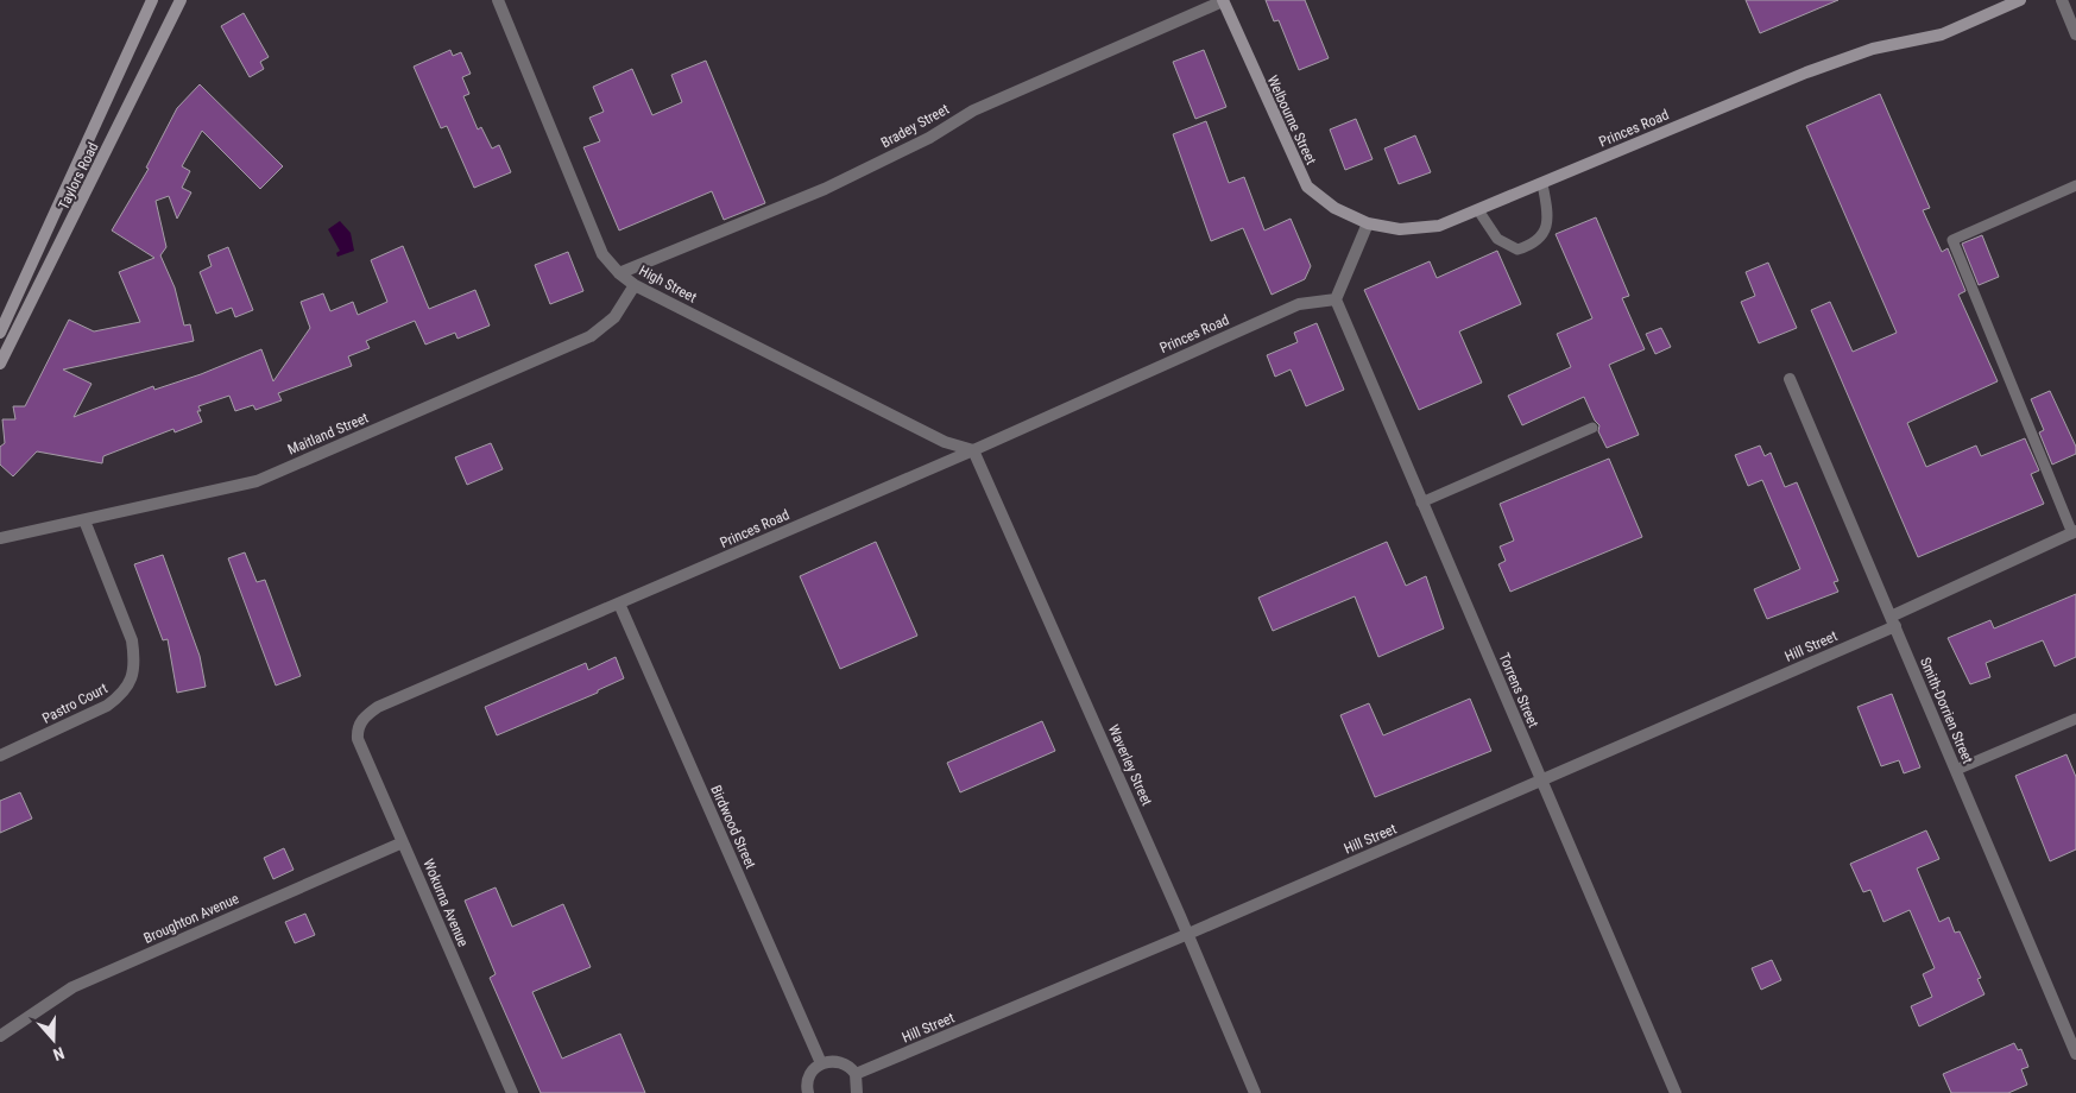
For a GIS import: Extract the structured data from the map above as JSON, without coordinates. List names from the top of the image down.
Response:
{
  "streets": {
    "street": [
      "Welbourne Street",
      "Bradey Street",
      "Princes Road",
      "Taylors Road",
      "High Street",
      "Maitland Street",
      "Hill Street",
      "Torrens Street",
      "Pastro Court",
      "Smith-Dorrien Street",
      "Waverley Street",
      "Birdwood Street",
      "Wokurna Avenue",
      "Broughton Avenue"
    ]
  },
  "crossings": [
    ["Welbourne Street", "Bradey Street"],
    ["Welbourne Street", "Princes Road"],
    ["Bradey Street", "High Street"],
    ["Princes Road", "High Street"],
    ["Princes Road", "Torrens Street"],
    ["Princes Road", "Waverley Street"],
    ["Princes Road", "Birdwood Street"],
    ["Princes Road", "Wokurna Avenue"],
    ["High Street", "Maitland Street"],
    ["High Street", "Waverley Street"],
    ["Maitland Street", "Pastro Court"],
    ["Hill Street", "Torrens Street"],
    ["Hill Street", "Smith-Dorrien Street"],
    ["Hill Street", "Waverley Street"],
    ["Wokurna Avenue", "Broughton Avenue"]
  ],
  "north": "bottom"
}
